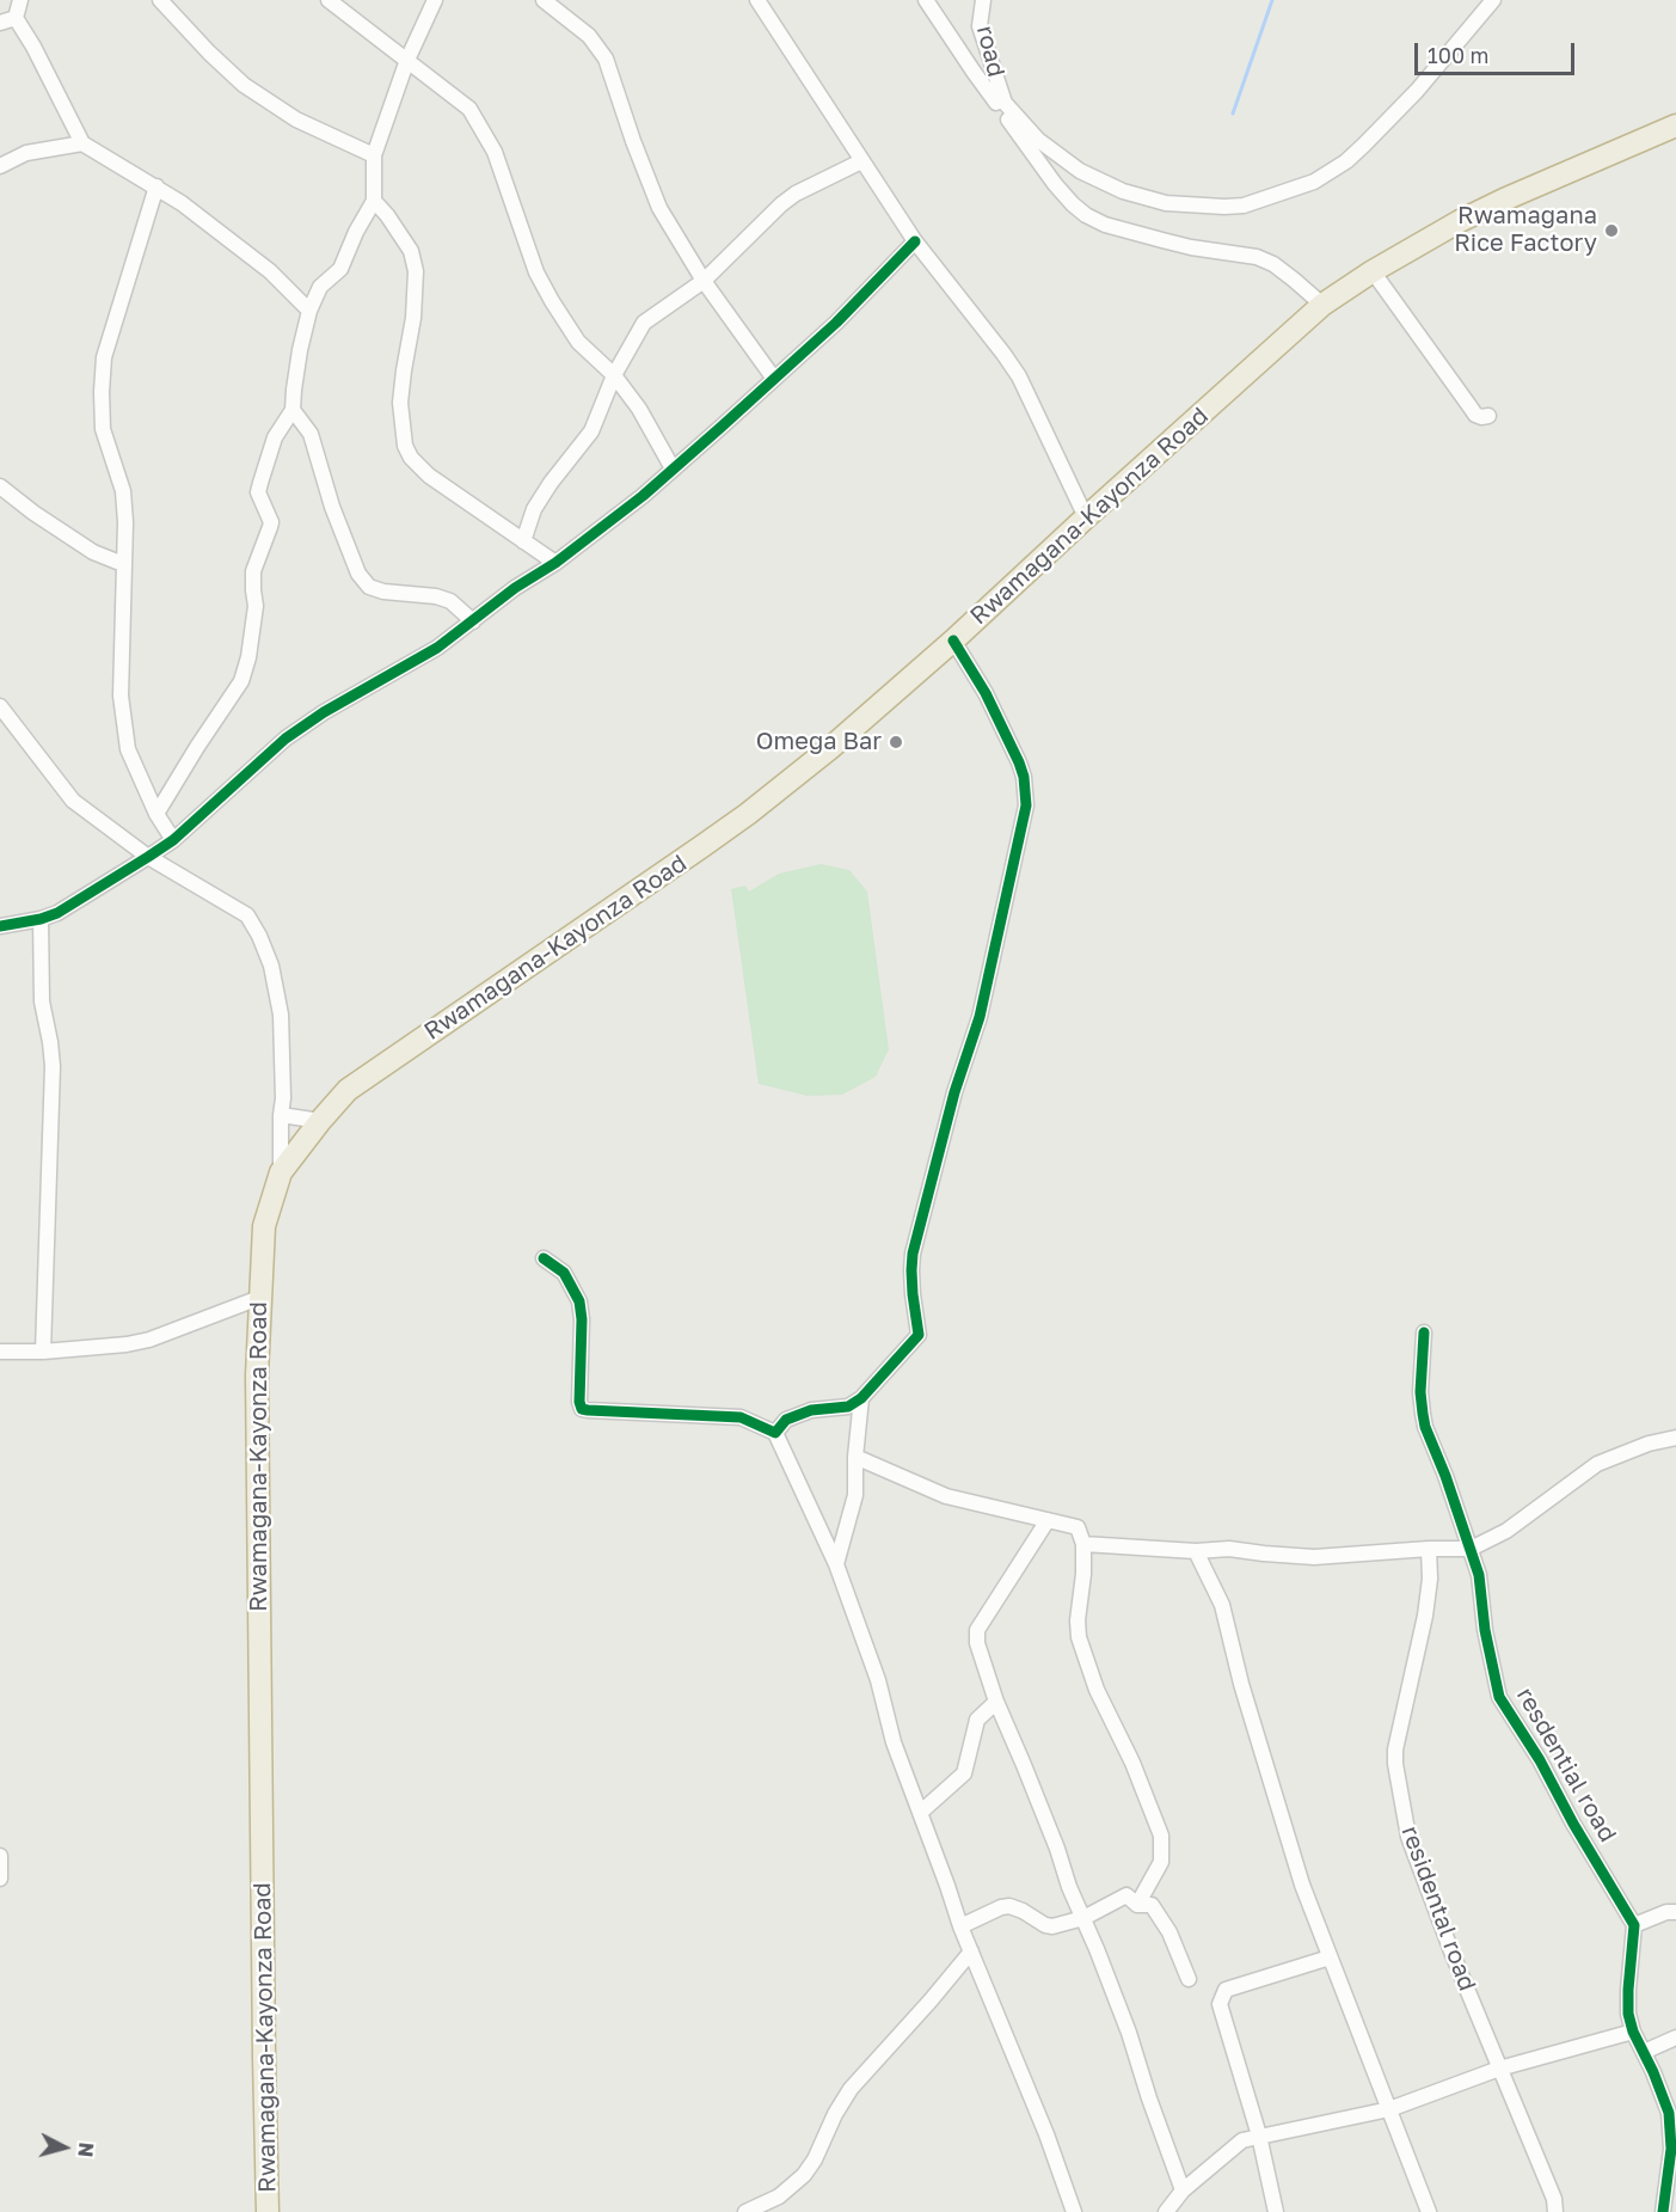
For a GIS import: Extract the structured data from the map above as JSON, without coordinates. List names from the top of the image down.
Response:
{
  "streets": {
    "highway": ["Rwamagana-Kayonza Road"],
    "street": ["road", "resdential road", "residental road"]
  },
  "places": ["Rwamagana Rice Factory", "Omega Bar"],
  "scale_bar": "100 m",
  "north": "right"
}
